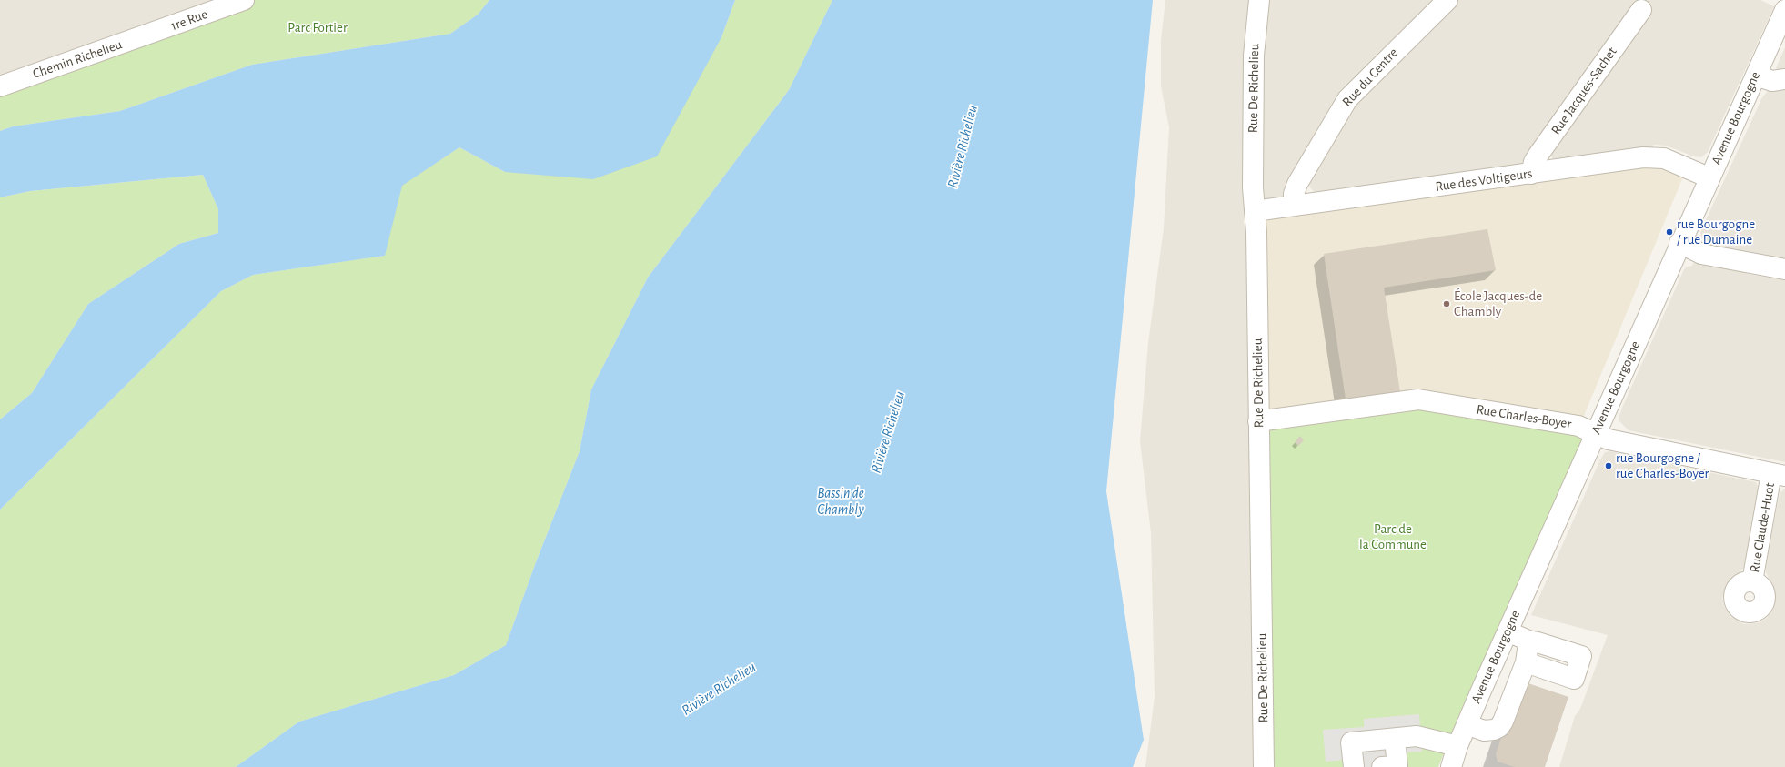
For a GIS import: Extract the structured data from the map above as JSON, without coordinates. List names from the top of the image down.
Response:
{
  "streets": {
    "street": [
      "1re Rue",
      "Chemin Richelieu",
      "Rue du Centre",
      "Rue De Richelieu",
      "Rue Jacques-Sachet",
      "Avenue Bourgogne",
      "Rue des Voltigeurs",
      "Rue Charles-Boyer",
      "Rue Claude-Huot"
    ]
  },
  "crossings": [
    ["1re Rue", "Chemin Richelieu"],
    ["Rue du Centre", "Rue des Voltigeurs"],
    ["Rue De Richelieu", "Rue des Voltigeurs"],
    ["Rue De Richelieu", "Rue Charles-Boyer"],
    ["Rue Jacques-Sachet", "Rue des Voltigeurs"],
    ["Avenue Bourgogne", "Rue des Voltigeurs"],
    ["Avenue Bourgogne", "Rue Charles-Boyer"],
    ["Rue Charles-Boyer", "Rue Claude-Huot"]
  ],
  "water": ["Rivière Richelieu", "Bassin de Chambly"],
  "parks": ["Parc Fortier", "Parc de la Commune"],
  "places": ["rue Bourgogne / rue Dumaine", "École Jacques-de Chambly", "rue Bourgogne / rue Charles-Boyer"]
}
